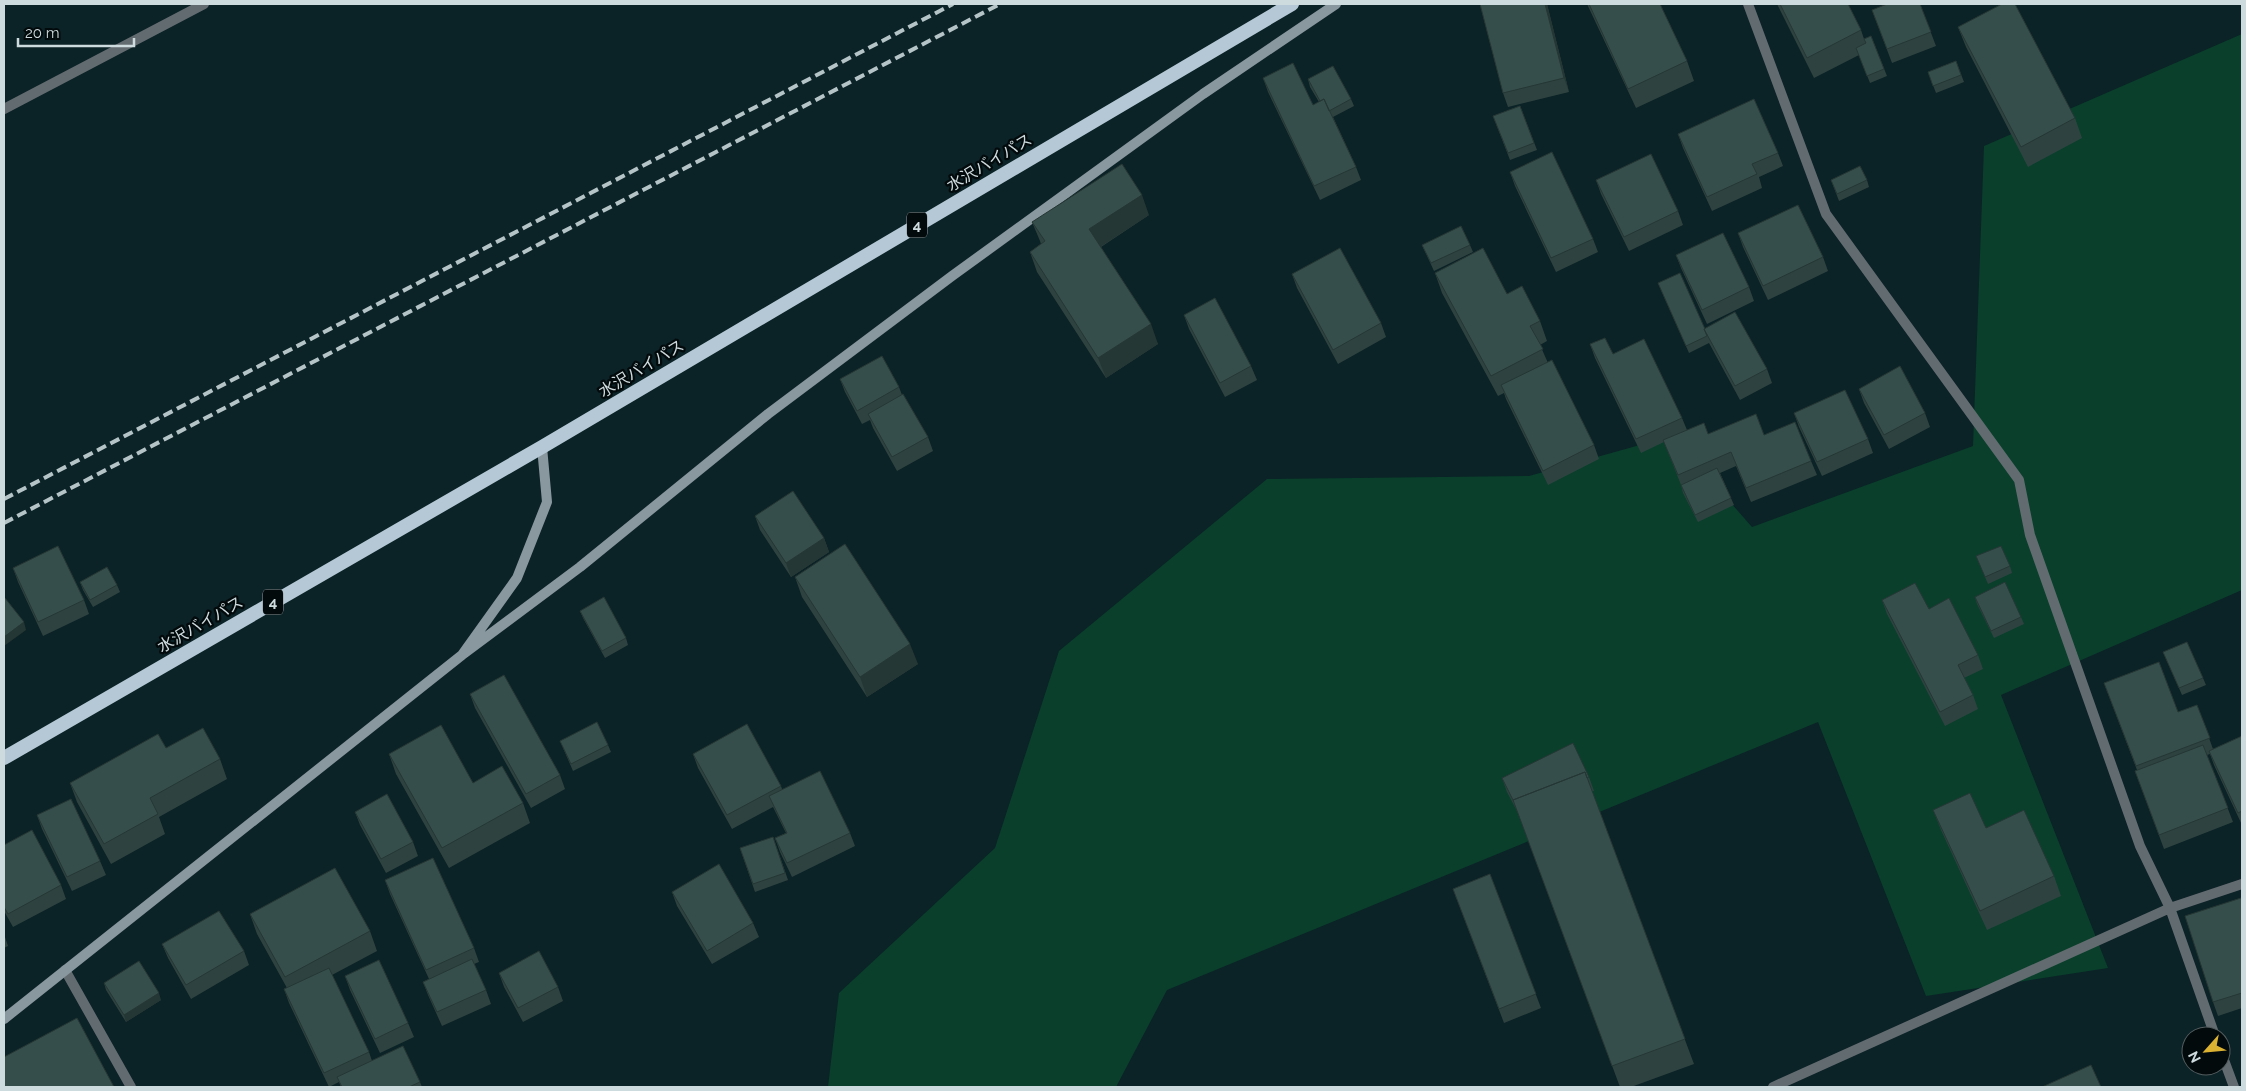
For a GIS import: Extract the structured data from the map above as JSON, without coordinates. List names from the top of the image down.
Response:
{
  "streets": {
    "highway": ["水沢バイパス", "4"]
  },
  "scale_bar": "20 m",
  "north": "bottom left"
}
